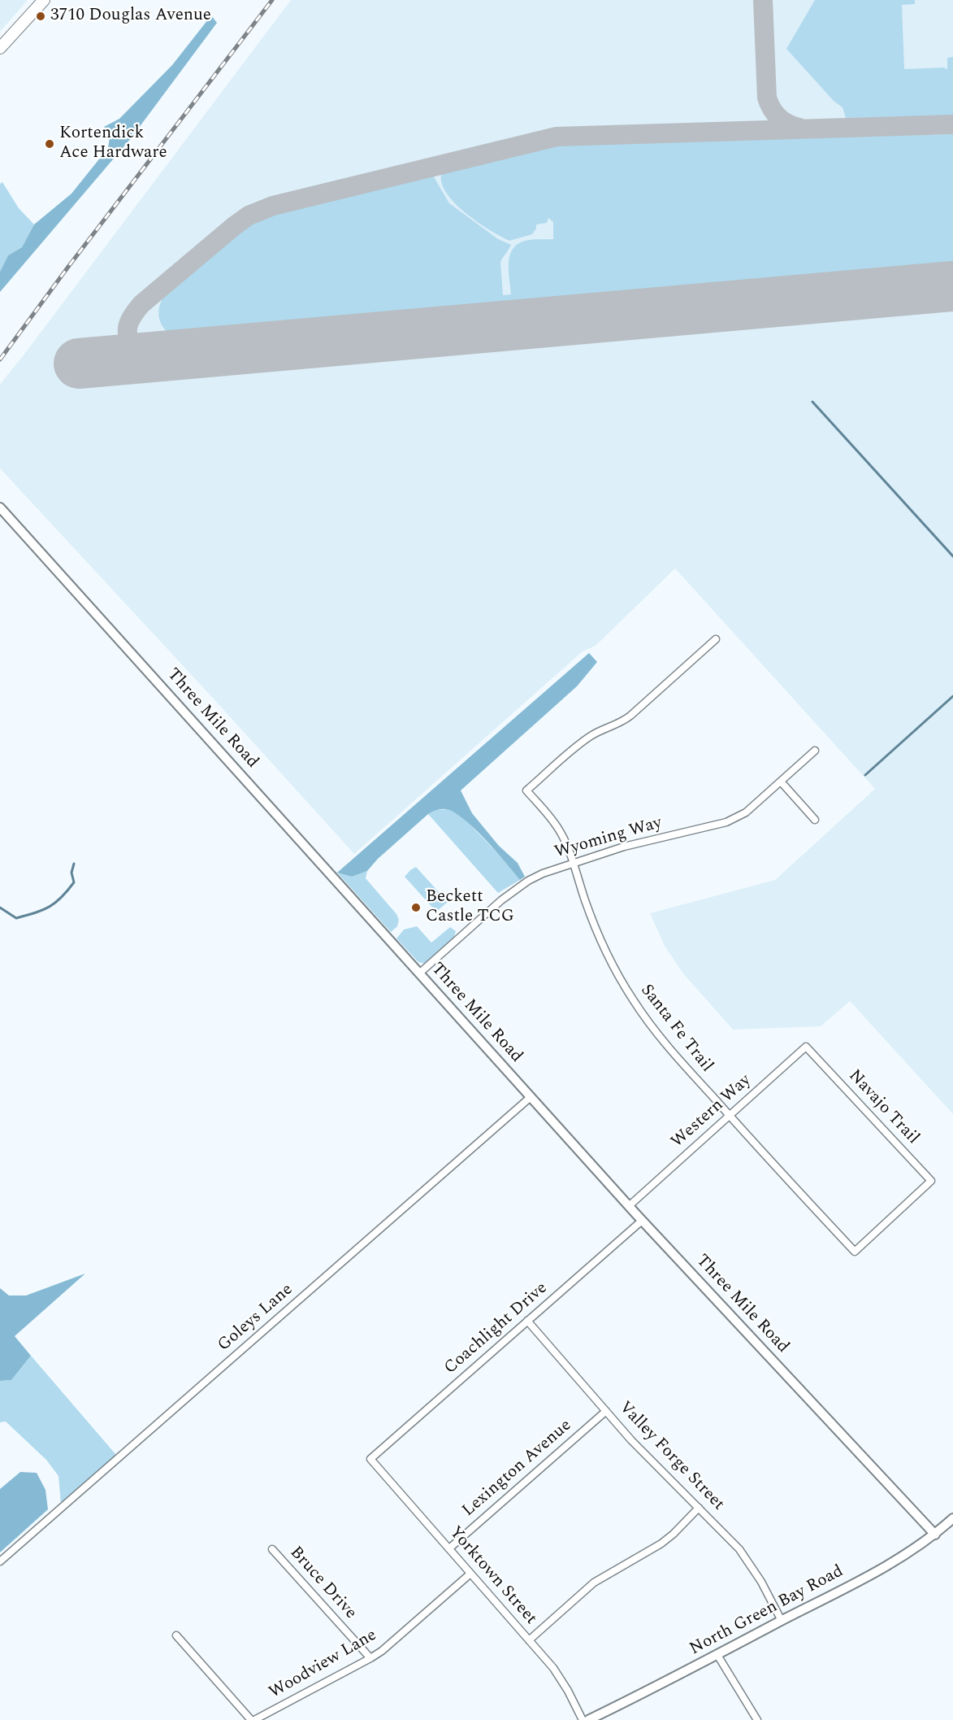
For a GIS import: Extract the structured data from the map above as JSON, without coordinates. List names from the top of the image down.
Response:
{
  "streets": {
    "street": [
      "Three Mile Road",
      "Wyoming Way",
      "Santa Fe Trail",
      "Navajo Trail",
      "Western Way",
      "Goleys Lane",
      "Coachlight Drive",
      "Valley Forge Street",
      "Lexington Avenue",
      "Yorktown Street",
      "Bruce Drive",
      "North Green Bay Road",
      "Woodview Lane"
    ]
  },
  "crossings": [
    ["Three Mile Road", "Wyoming Way"],
    ["Three Mile Road", "Western Way"],
    ["Three Mile Road", "Goleys Lane"],
    ["Three Mile Road", "Coachlight Drive"],
    ["Three Mile Road", "North Green Bay Road"],
    ["Wyoming Way", "Santa Fe Trail"],
    ["Santa Fe Trail", "Navajo Trail"],
    ["Santa Fe Trail", "Western Way"],
    ["Navajo Trail", "Western Way"],
    ["Coachlight Drive", "Valley Forge Street"],
    ["Coachlight Drive", "Yorktown Street"],
    ["Valley Forge Street", "Lexington Avenue"],
    ["Valley Forge Street", "North Green Bay Road"],
    ["Lexington Avenue", "Yorktown Street"],
    ["Yorktown Street", "Woodview Lane"],
    ["Bruce Drive", "Woodview Lane"]
  ],
  "places": ["3710 Douglas Avenue", "Kortendick Ace Hardware", "Beckett Castle TCG"]
}
